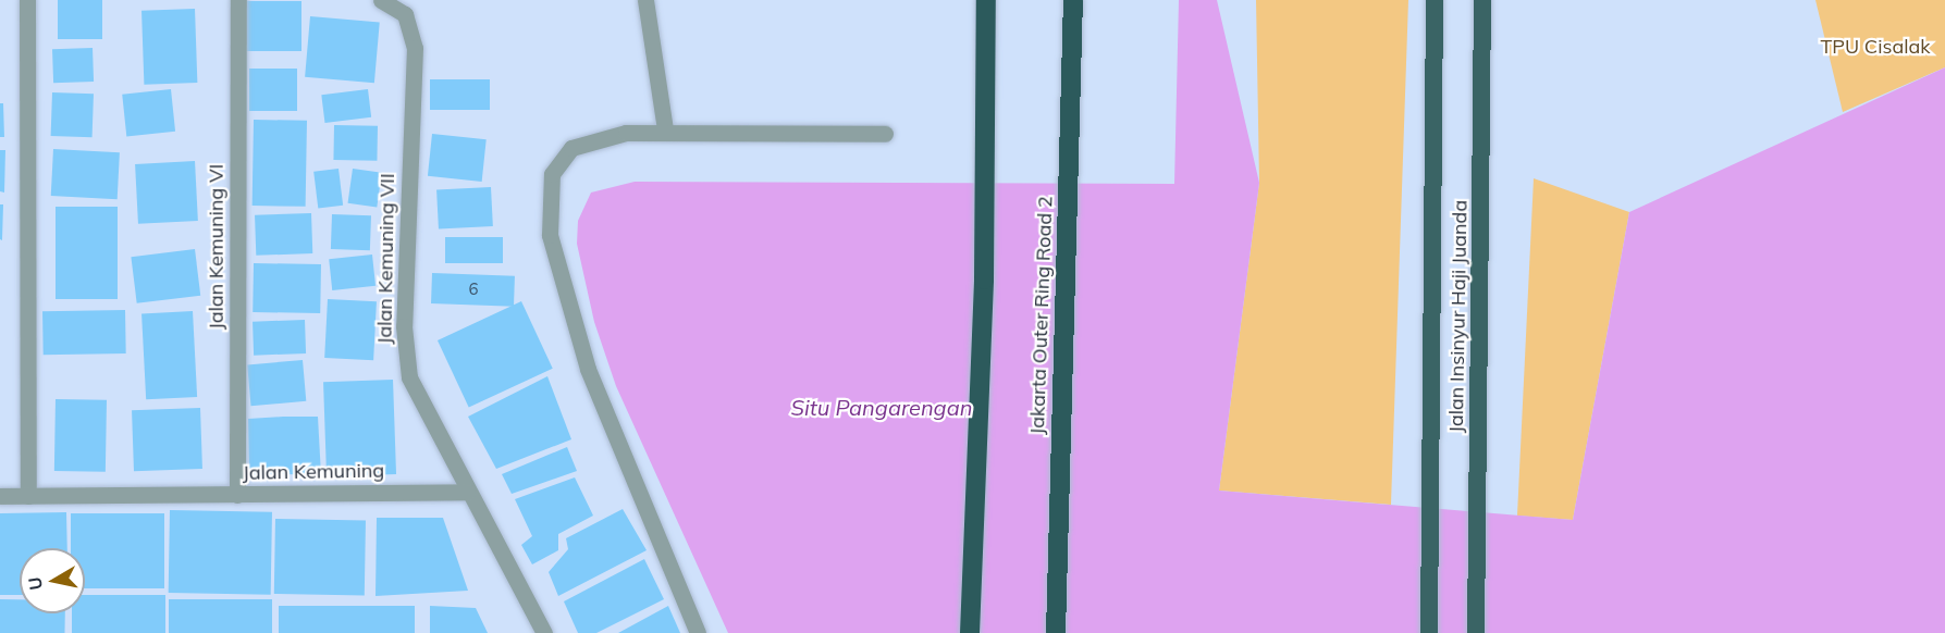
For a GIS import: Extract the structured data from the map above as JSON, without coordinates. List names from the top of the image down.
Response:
{
  "streets": {
    "highway": ["Jakarta Outer Ring Road 2", "Jalan Insinyur Haji Juanda"],
    "street": ["Jalan Kemuning VI", "Jalan Kemuning VII", "Jalan Kemuning"]
  },
  "crossings": [
    ["Jalan Kemuning VI", "Jalan Kemuning"],
    ["Jalan Kemuning VII", "Jalan Kemuning"]
  ],
  "water": ["Situ Pangarengan"],
  "parks": ["TPU Cisalak"],
  "house_numbers": ["6"],
  "north": "left"
}
